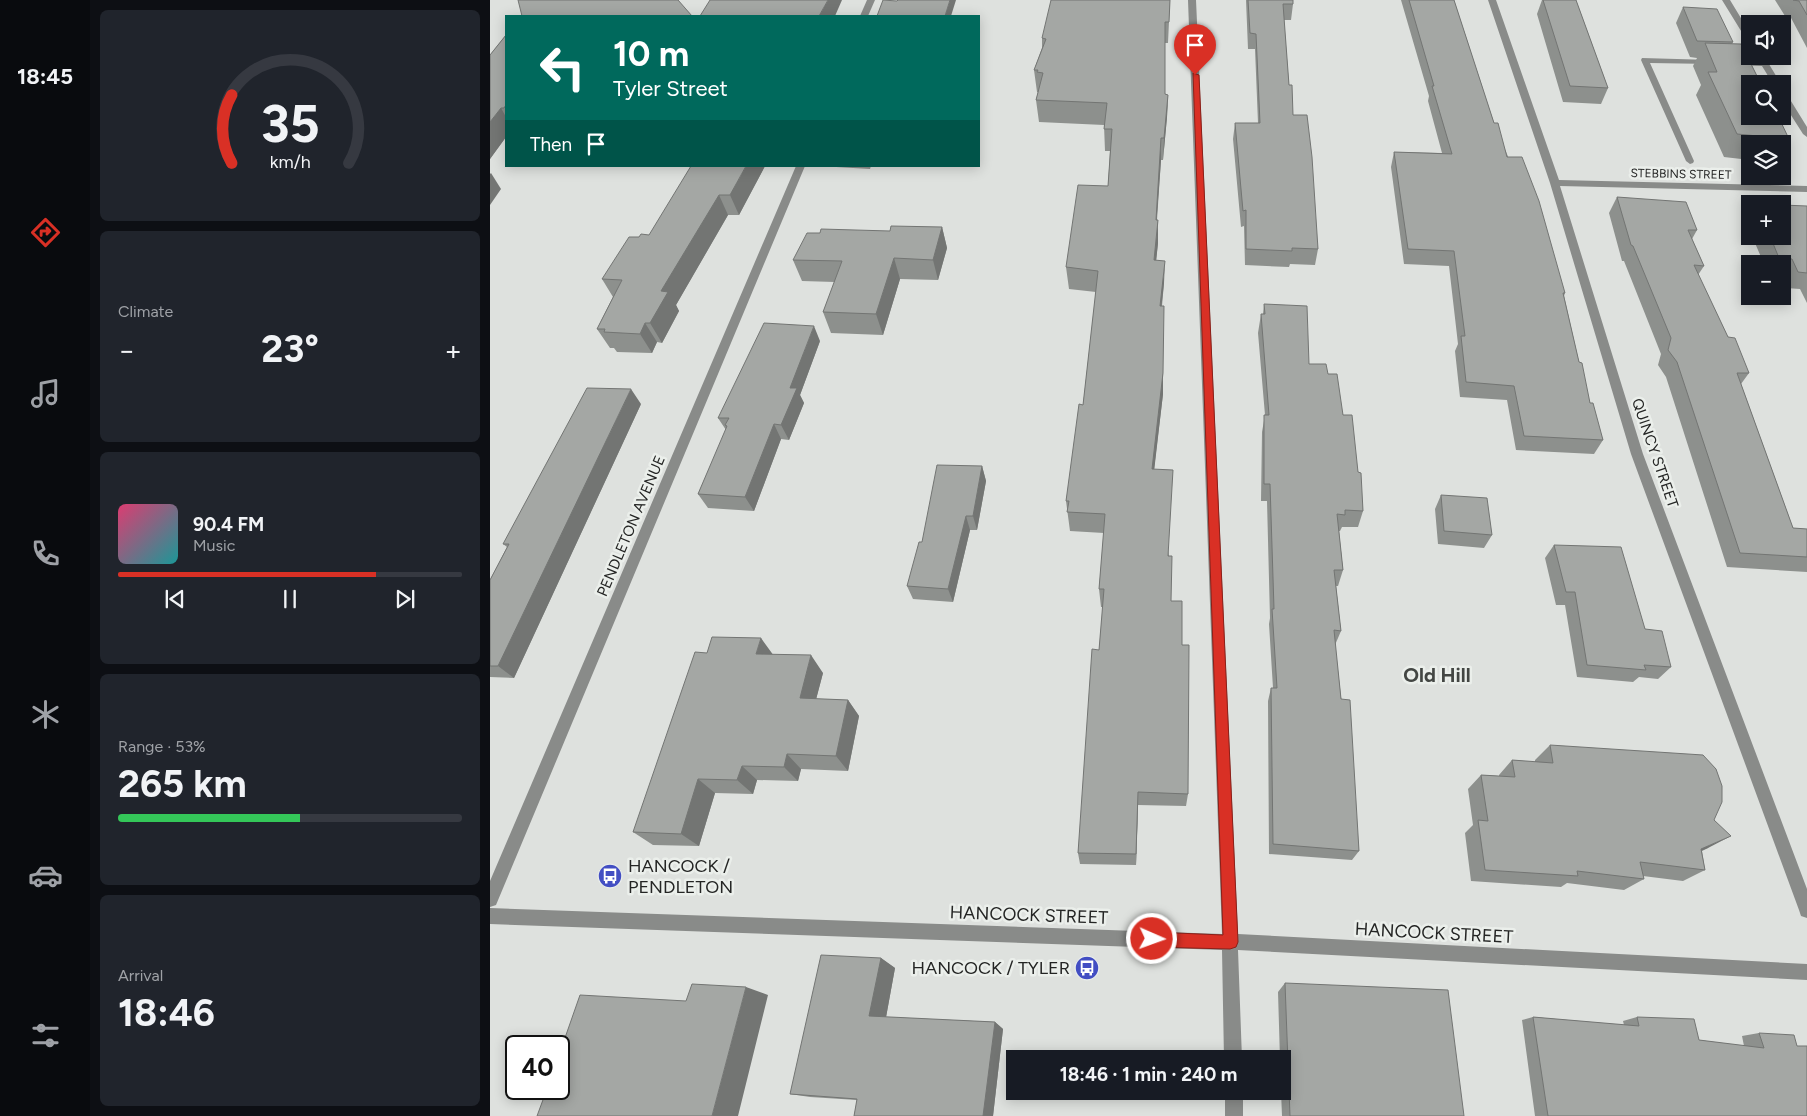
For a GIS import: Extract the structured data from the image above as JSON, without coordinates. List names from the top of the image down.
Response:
{
  "streets": {
    "street": [
      "STEBBINS STREET",
      "QUINCY STREET",
      "PENDLETON AVENUE",
      "HANCOCK STREET"
    ]
  },
  "crossings": [
    ["STEBBINS STREET", "QUINCY STREET"]
  ],
  "districts": ["Old Hill"],
  "places": {
    "bus stop": ["HANCOCK / PENDLETON", "HANCOCK / TYLER"]
  },
  "page": {
    "tabs": "18:45",
    "map_buttons": ["+", "−"],
    "turn": ["10 m", "Tyler Street"],
    "then": "Then",
    "tile": [
      "Climate",
      ["Range · 53%", "265 km"],
      ["Arrival", "18:46"]
    ],
    "heat": ["−", "23°", "+"],
    "song": ["90.4 FM", "Music"],
    "limit": "40",
    "trip": "18:46 · 1 min · 240 m",
    "gauge": ["35", "km/h"]
  }
}
